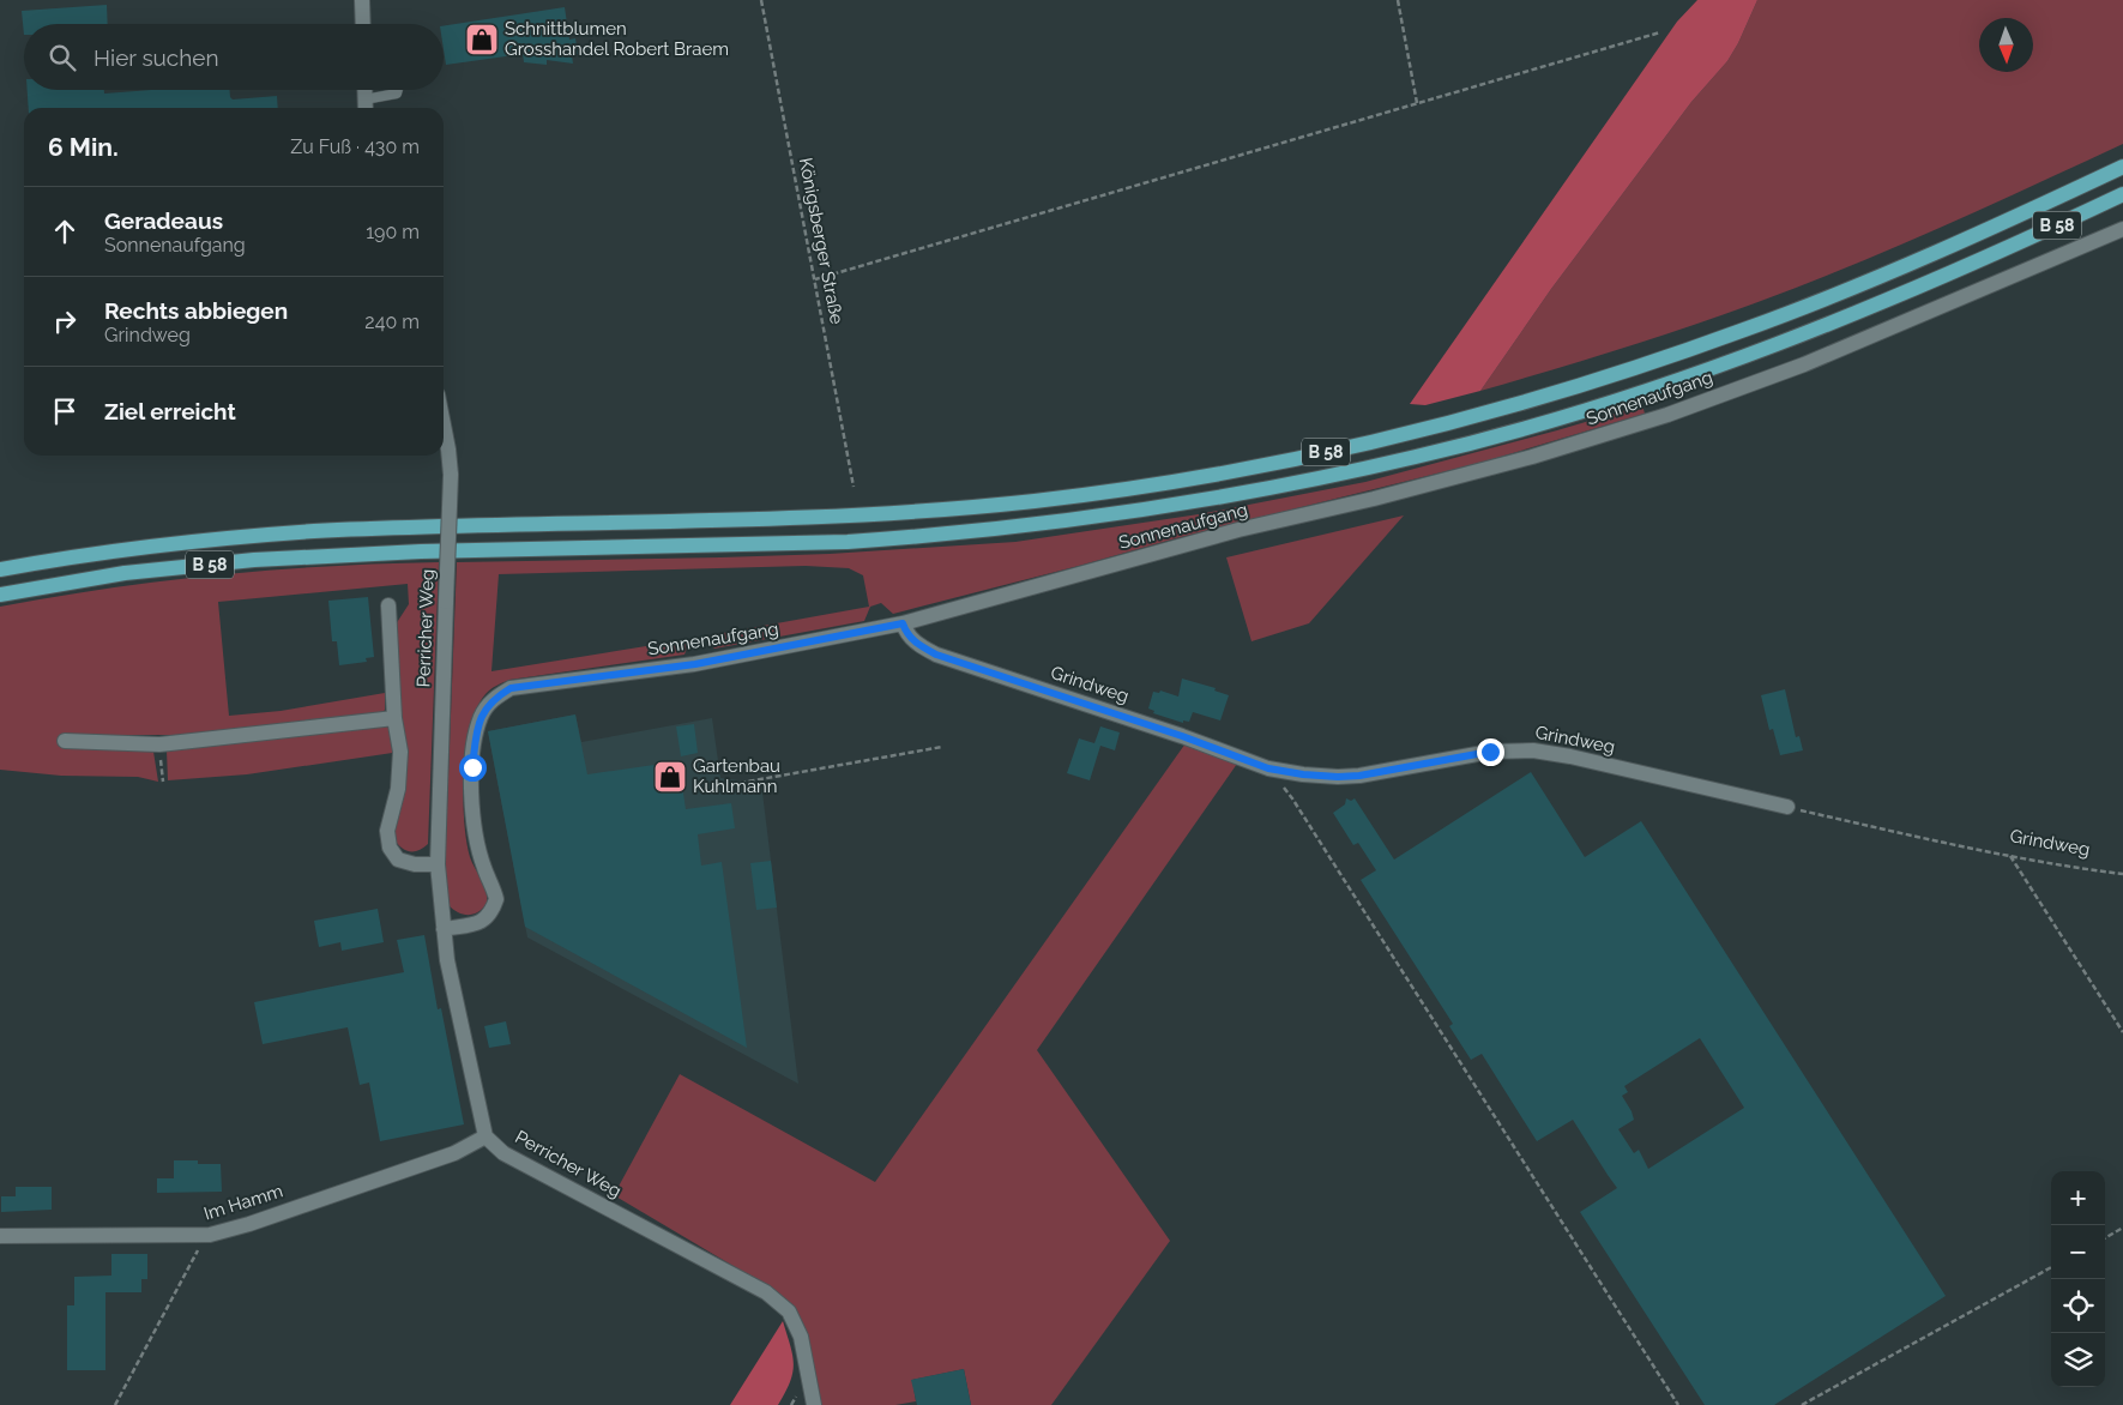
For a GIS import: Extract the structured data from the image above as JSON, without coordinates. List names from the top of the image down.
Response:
{
  "streets": {
    "main road": ["B 58"],
    "street": [
      "Sonnenaufgang",
      "Perricher Weg",
      "Grindweg",
      "Im Hamm"
    ],
    "path": ["Königsberger Straße"]
  },
  "crossings": [
    ["Sonnenaufgang", "Perricher Weg"],
    ["Sonnenaufgang", "Grindweg"],
    ["Perricher Weg", "Im Hamm"]
  ],
  "places": {
    "shop": ["Schnittblumen Grosshandel Robert Braem", "Gartenbau Kuhlmann"]
  },
  "north": "bottom",
  "page": {
    "search": "Hier suchen",
    "heading": ["6 Min.", "Zu Fuß · 430 m"],
    "list": [
      ["Geradeaus", "Sonnenaufgang", "190 m"],
      ["Rechts abbiegen", "Grindweg", "240 m"],
      "Ziel erreicht"
    ],
    "map_buttons": ["+", "−"]
  }
}
